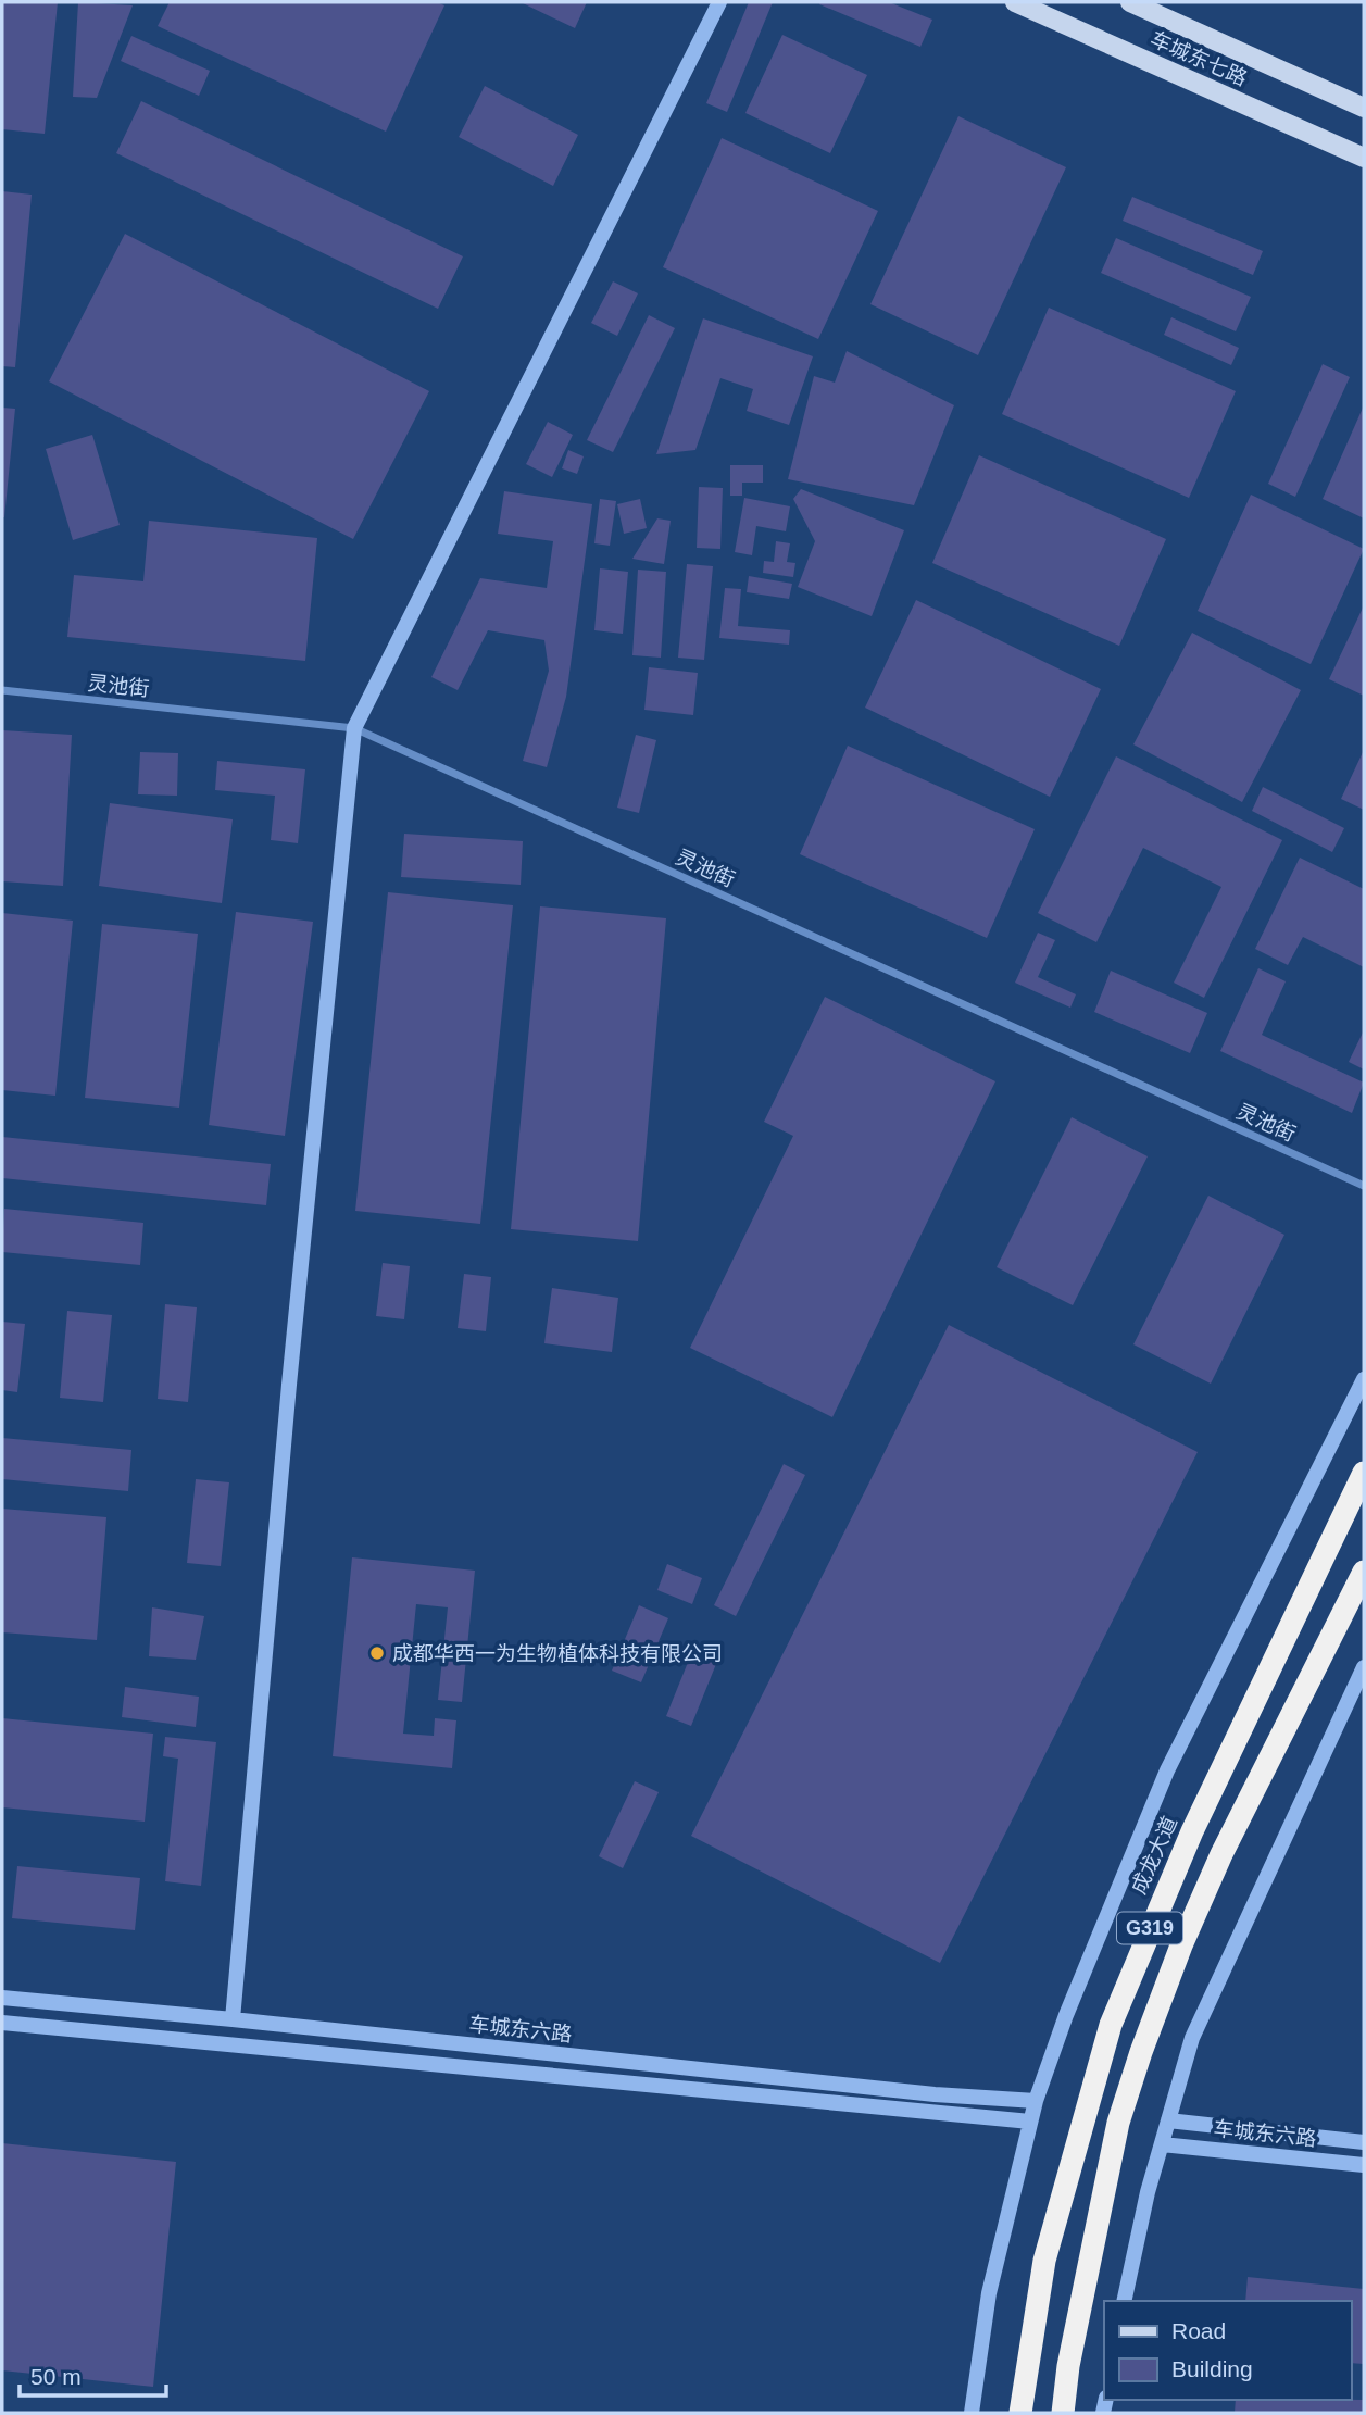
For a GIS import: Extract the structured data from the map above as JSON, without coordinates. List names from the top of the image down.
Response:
{
  "streets": {
    "highway": ["成龙大道", "G319"],
    "main road": ["车城东七路"],
    "street": ["灵池街", "车城东六路"]
  },
  "places": ["成都华西一为生物植体科技有限公司"],
  "legend": ["Road", "Building"],
  "scale_bar": "50 m"
}
